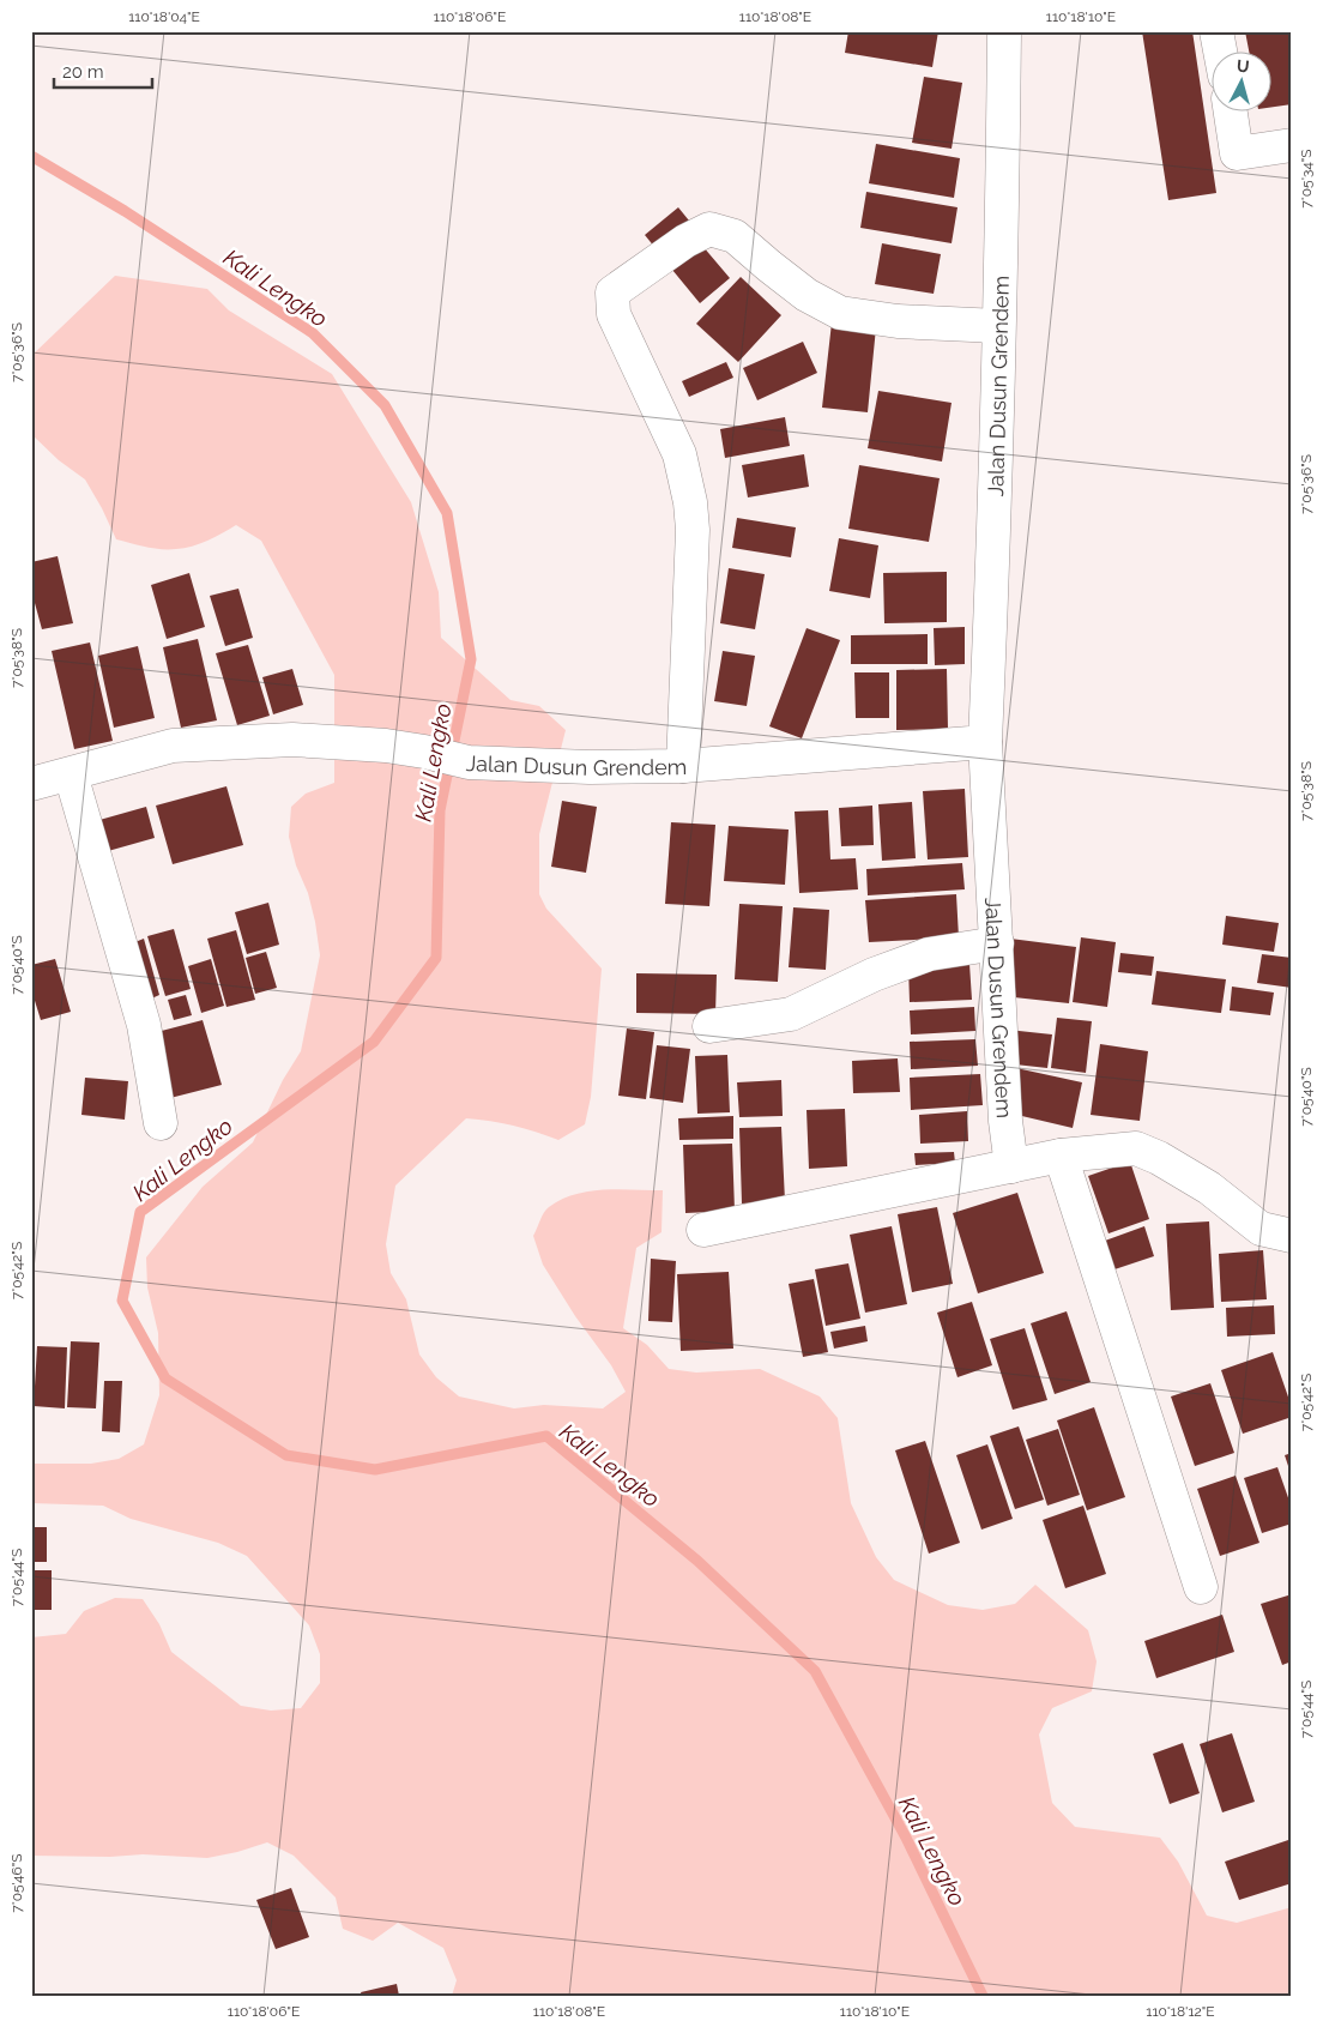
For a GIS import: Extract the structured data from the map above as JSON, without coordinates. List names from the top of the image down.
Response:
{
  "streets": {
    "street": ["Jalan Dusun Grendem"]
  },
  "water": ["Kali Lengko"],
  "scale_bar": "20 m",
  "north": "top",
  "coordinates": [
    "110°18'04\"E",
    "110°18'06\"E",
    "110°18'08\"E",
    "110°18'10\"E",
    "7°05'34\"S",
    "7°05'36\"S",
    "7°05'38\"S",
    "7°05'40\"S",
    "7°05'42\"S",
    "7°05'44\"S",
    "7°05'46\"S",
    "110°18'12\"E"
  ]
}
